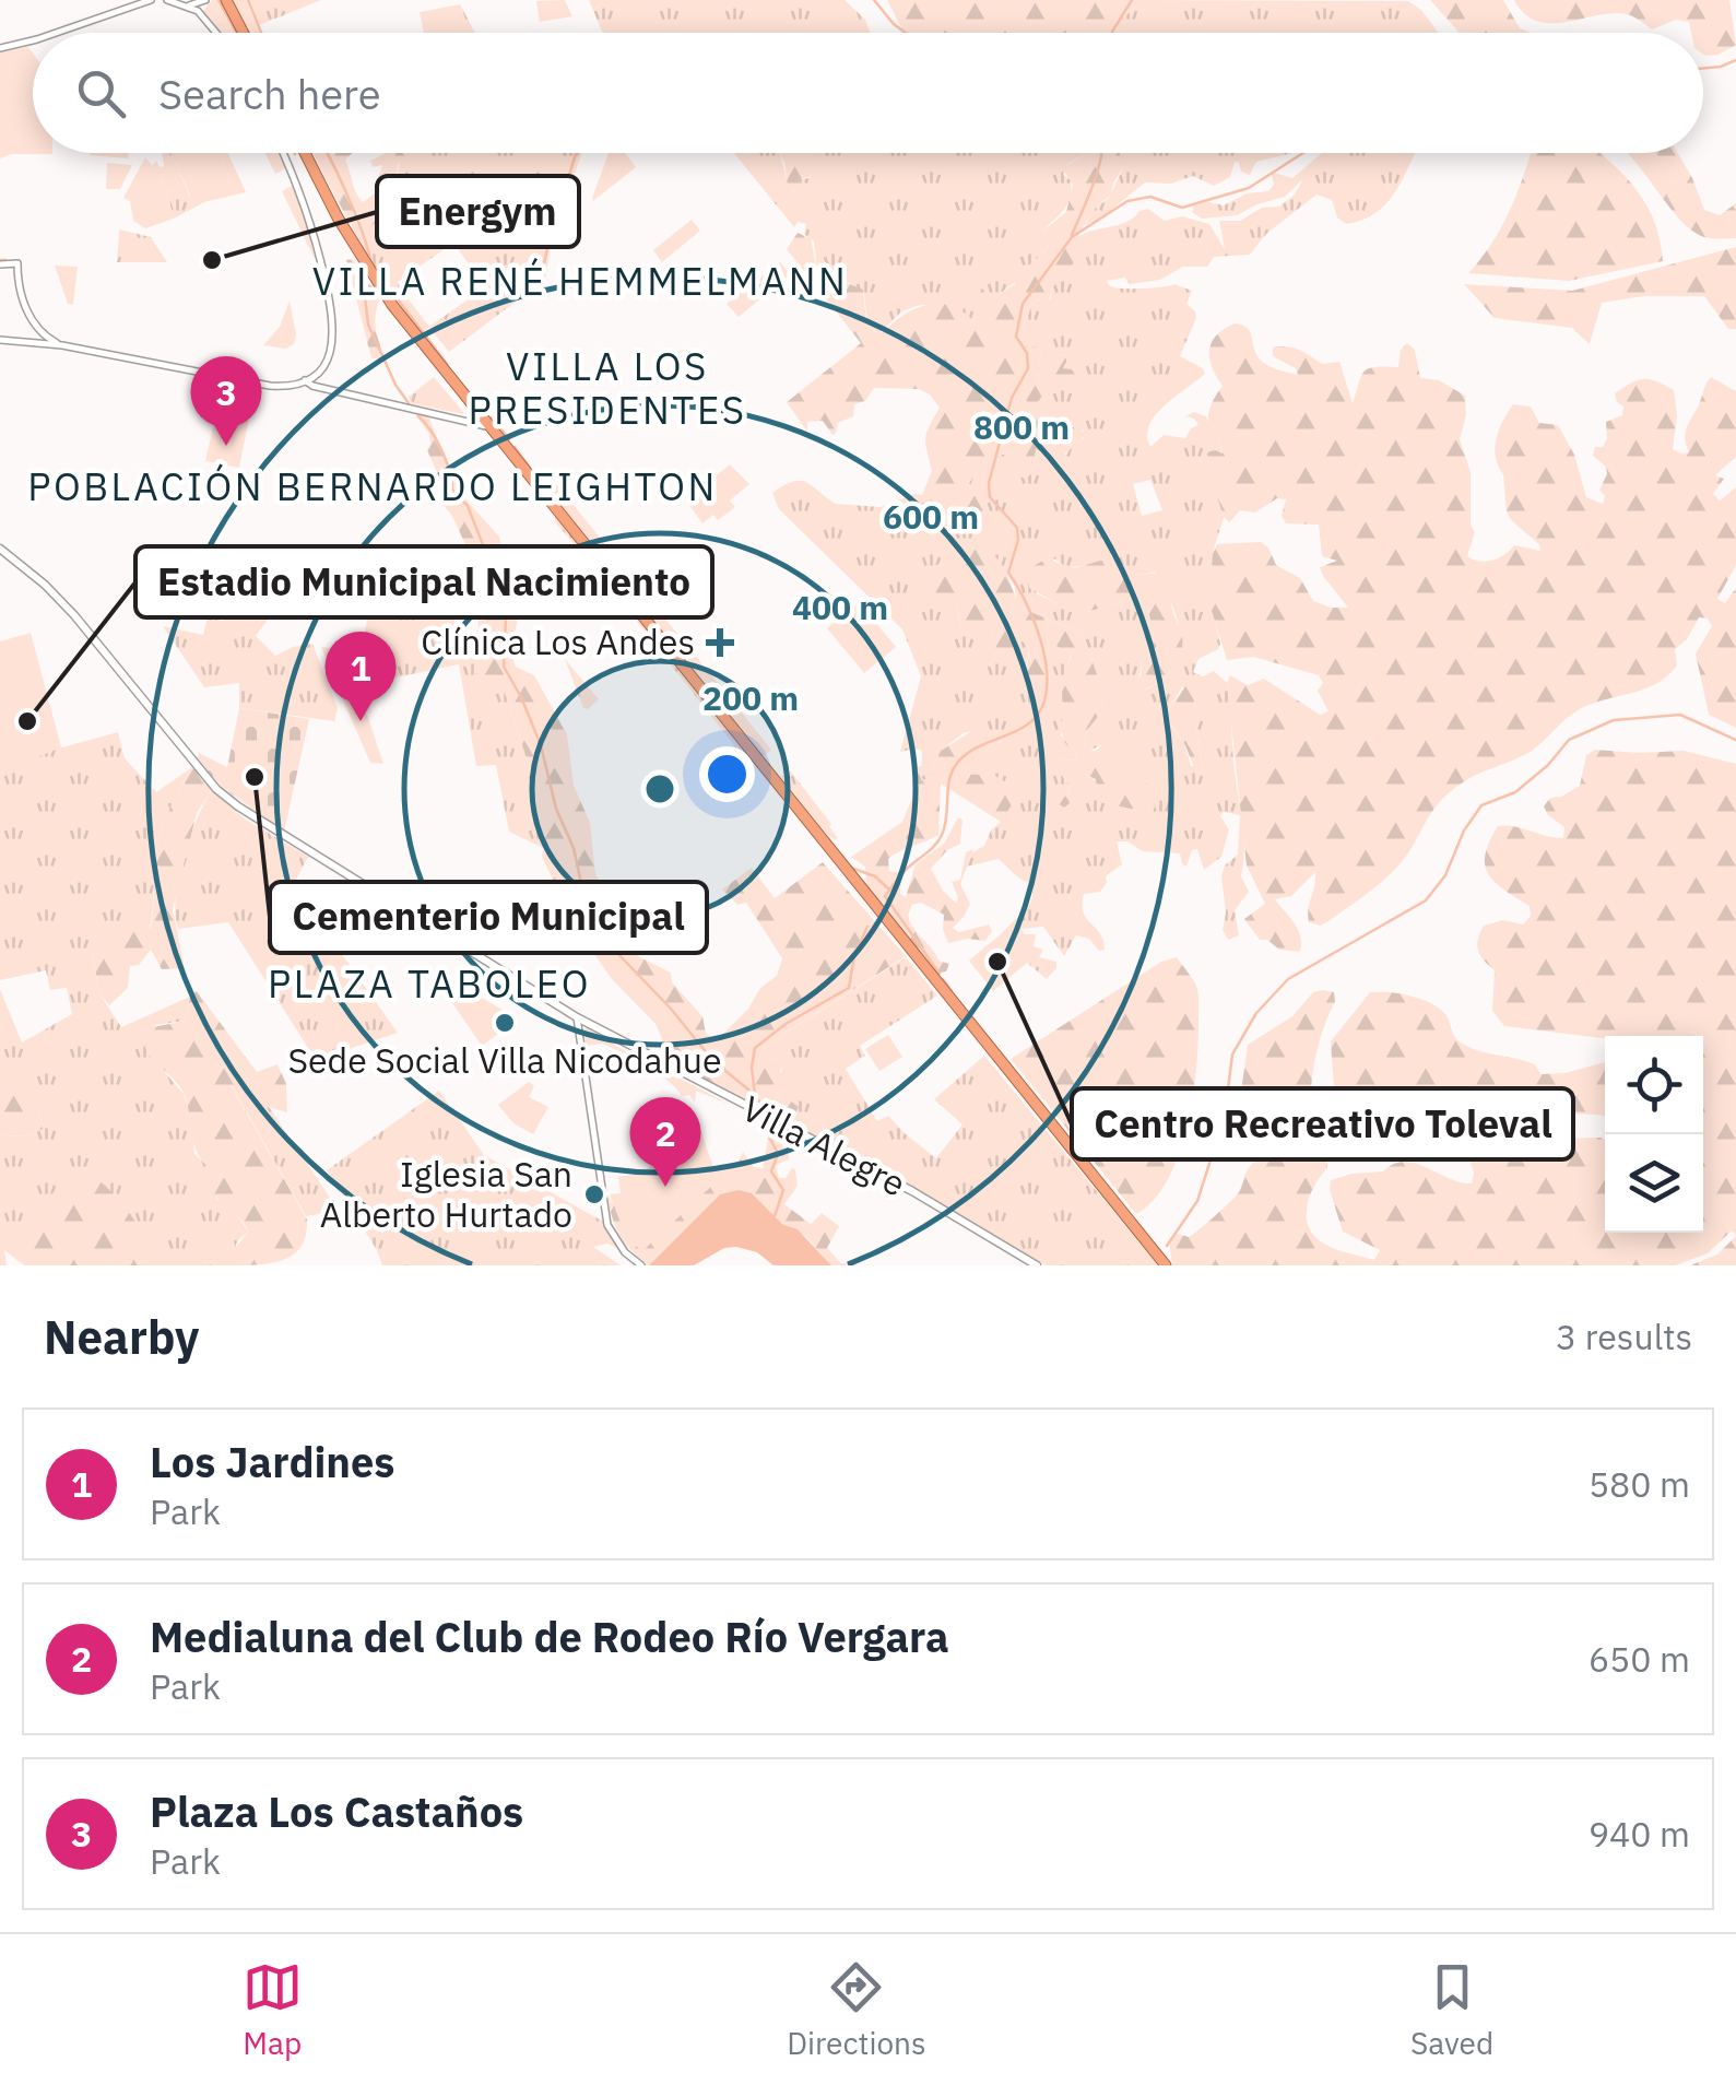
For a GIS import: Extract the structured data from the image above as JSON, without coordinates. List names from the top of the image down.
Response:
{
  "streets": {
    "main road": ["Villa Alegre"]
  },
  "districts": [
    "VILLA RENÉ HEMMELMANN",
    "VILLA LOS PRESIDENTES",
    "POBLACIÓN BERNARDO LEIGHTON",
    "PLAZA TABOLEO"
  ],
  "places": {
    "other": [
      "Energym",
      "Estadio Municipal Nacimiento",
      "Cementerio Municipal",
      "Centro Recreativo Toleval",
      "Sede Social Villa Nicodahue",
      "Iglesia San Alberto Hurtado"
    ],
    "health": ["Clínica Los Andes"]
  },
  "page": {
    "search": "Search here",
    "pins": ["3", "1", "2"],
    "heading": ["Nearby", "3 results"],
    "list": [
      {
        "mark": "1",
        "name": "Los Jardines",
        "note": "Park",
        "value": "580 m"
      },
      {
        "mark": "2",
        "name": "Medialuna del Club de Rodeo Río Vergara",
        "note": "Park",
        "value": "650 m"
      },
      {
        "mark": "3",
        "name": "Plaza Los Castaños",
        "note": "Park",
        "value": "940 m"
      }
    ],
    "nav": ["Map", "Directions", "Saved"]
  },
  "rings": [
    "800 m",
    "600 m",
    "400 m",
    "200 m"
  ]
}
